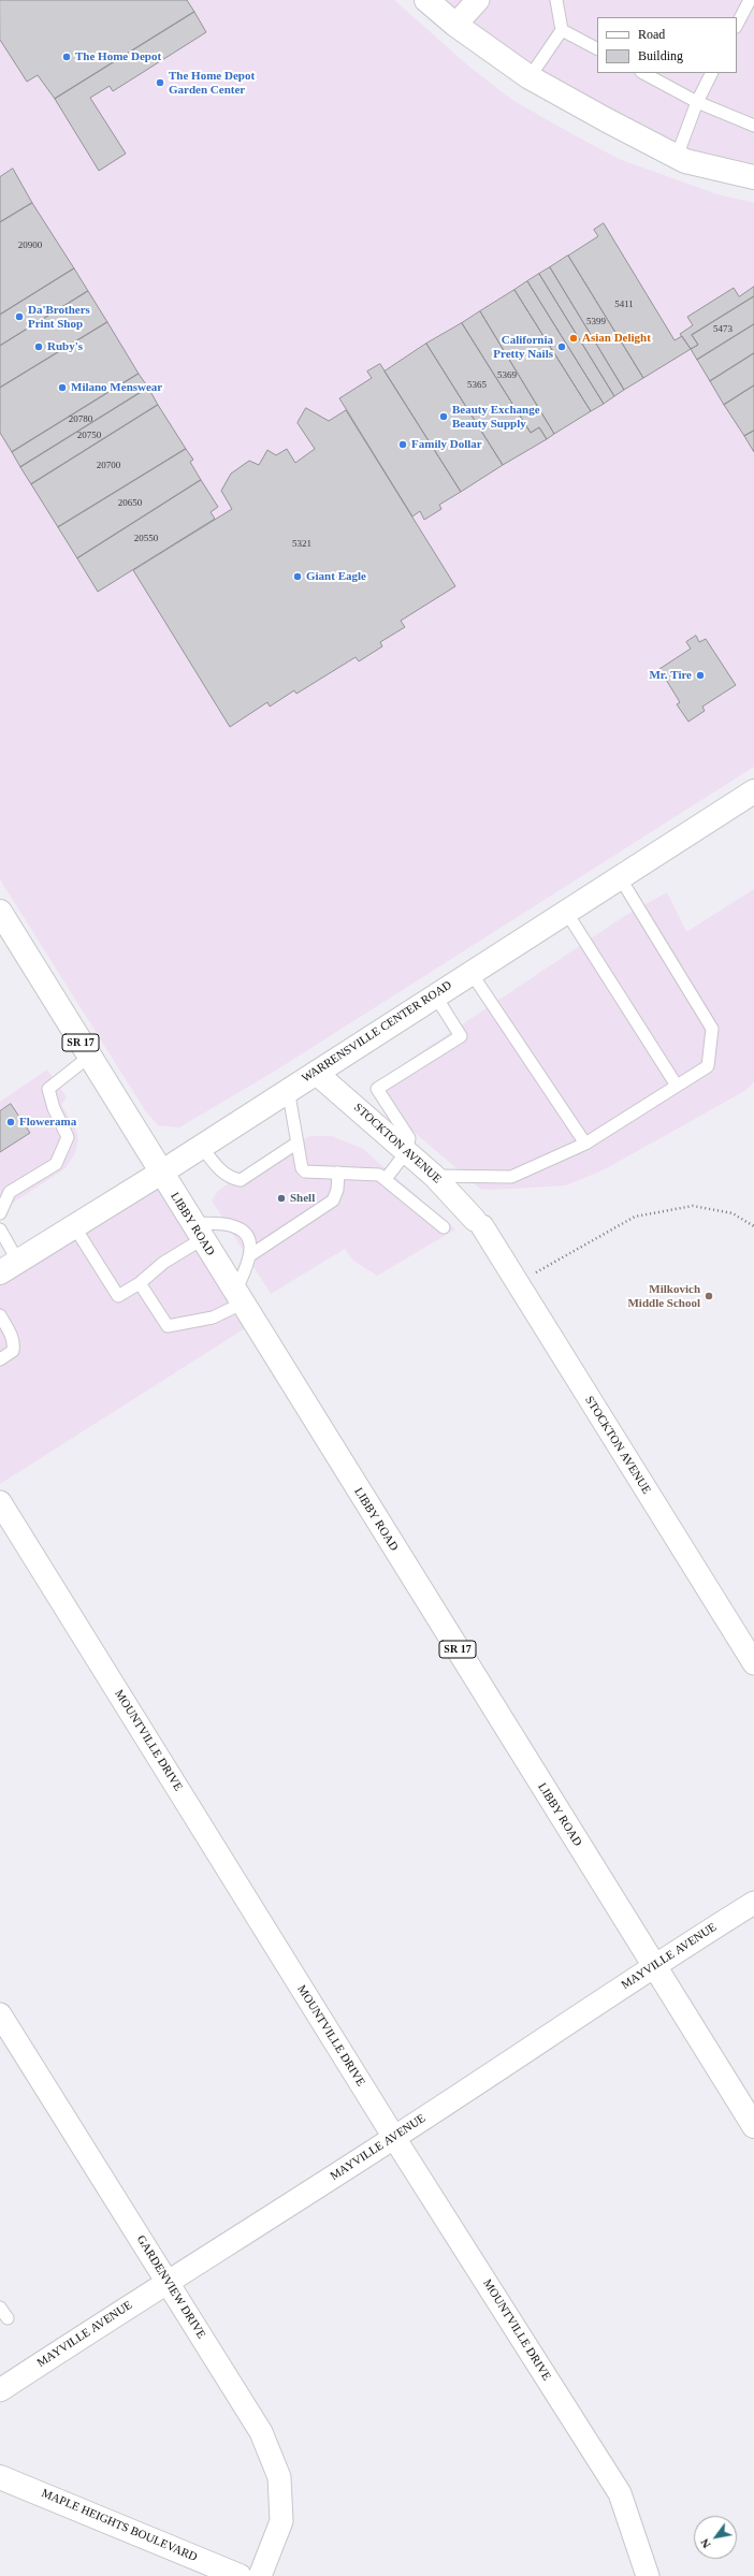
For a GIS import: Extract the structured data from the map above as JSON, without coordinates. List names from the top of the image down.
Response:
{
  "streets": {
    "main road": [
      "WARRENSVILLE CENTER ROAD",
      "SR 17",
      "LIBBY ROAD",
      "MAPLE HEIGHTS BOULEVARD"
    ],
    "street": [
      "STOCKTON AVENUE",
      "MOUNTVILLE DRIVE",
      "MAYVILLE AVENUE",
      "GARDENVIEW DRIVE"
    ]
  },
  "crossings": [
    ["WARRENSVILLE CENTER ROAD", "STOCKTON AVENUE"],
    ["WARRENSVILLE CENTER ROAD", "LIBBY ROAD"],
    ["LIBBY ROAD", "MAYVILLE AVENUE"],
    ["MOUNTVILLE DRIVE", "MAYVILLE AVENUE"],
    ["MAYVILLE AVENUE", "GARDENVIEW DRIVE"]
  ],
  "places": [
    "The Home Depot",
    "The Home Depot Garden Center",
    "Da'Brothers Print Shop",
    "Asian Delight",
    "Ruby's",
    "California Pretty Nails",
    "Milano Menswear",
    "Beauty Exchange Beauty Supply",
    "Family Dollar",
    "Giant Eagle",
    "Mr. Tire",
    "Flowerama",
    "Shell",
    "Milkovich Middle School"
  ],
  "house_numbers": [
    "20900",
    "5411",
    "5399",
    "5473",
    "5369",
    "5365",
    "20780",
    "20750",
    "20700",
    "20650",
    "20550",
    "5321"
  ],
  "legend": ["Road", "Building"],
  "north": "bottom left"
}
